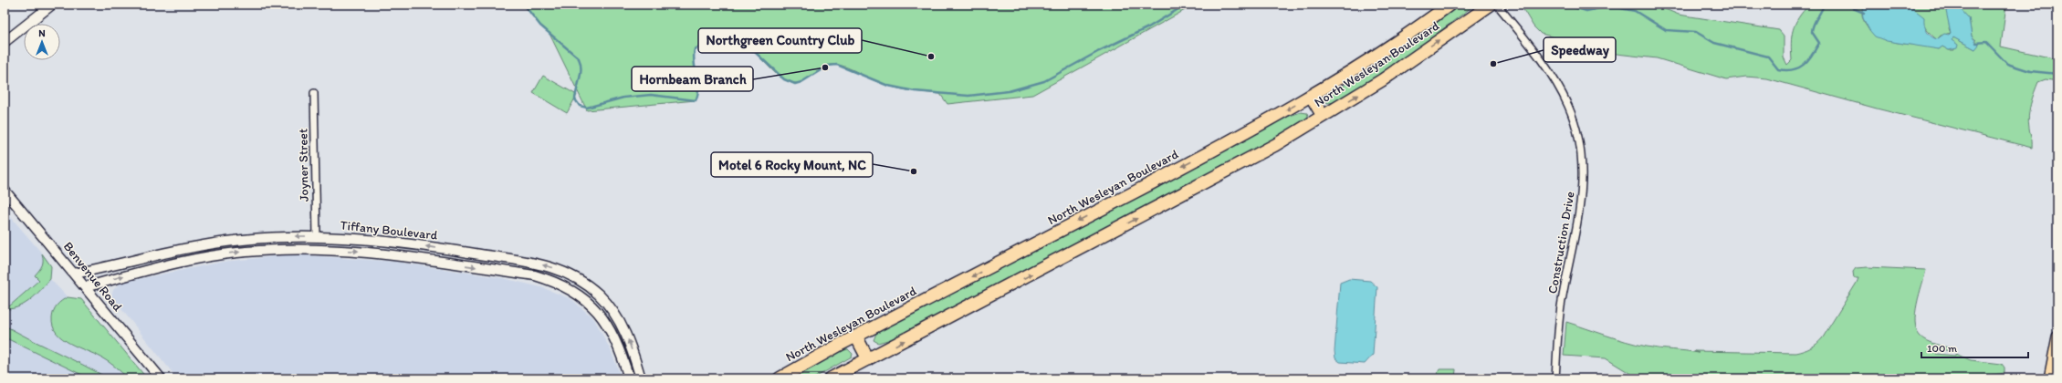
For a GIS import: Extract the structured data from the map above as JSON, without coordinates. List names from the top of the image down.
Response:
{
  "streets": {
    "highway": ["North Wesleyan Boulevard"],
    "street": [
      "Joyner Street",
      "Tiffany Boulevard",
      "Construction Drive",
      "Benvenue Road"
    ]
  },
  "crossings": [
    ["Joyner Street", "Tiffany Boulevard"],
    ["Tiffany Boulevard", "Benvenue Road"]
  ],
  "places": [
    "Northgreen Country Club",
    "Speedway",
    "Hornbeam Branch",
    "Motel 6 Rocky Mount, NC"
  ],
  "scale_bar": "100 m",
  "north": "top"
}
